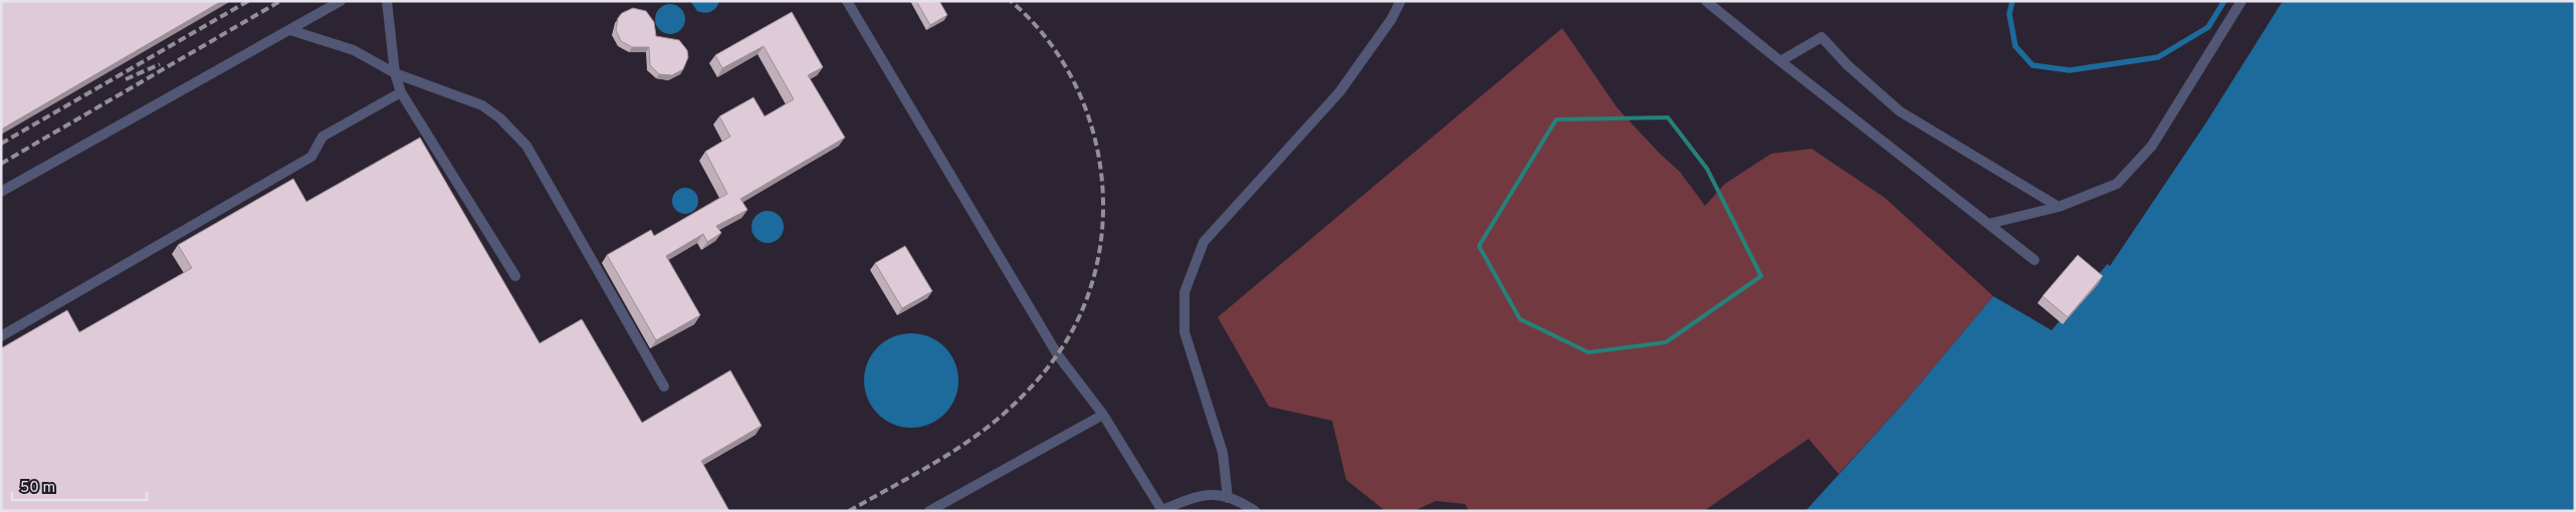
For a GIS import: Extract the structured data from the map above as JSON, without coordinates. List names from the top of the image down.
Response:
{
  "scale_bar": "50 m"
}
